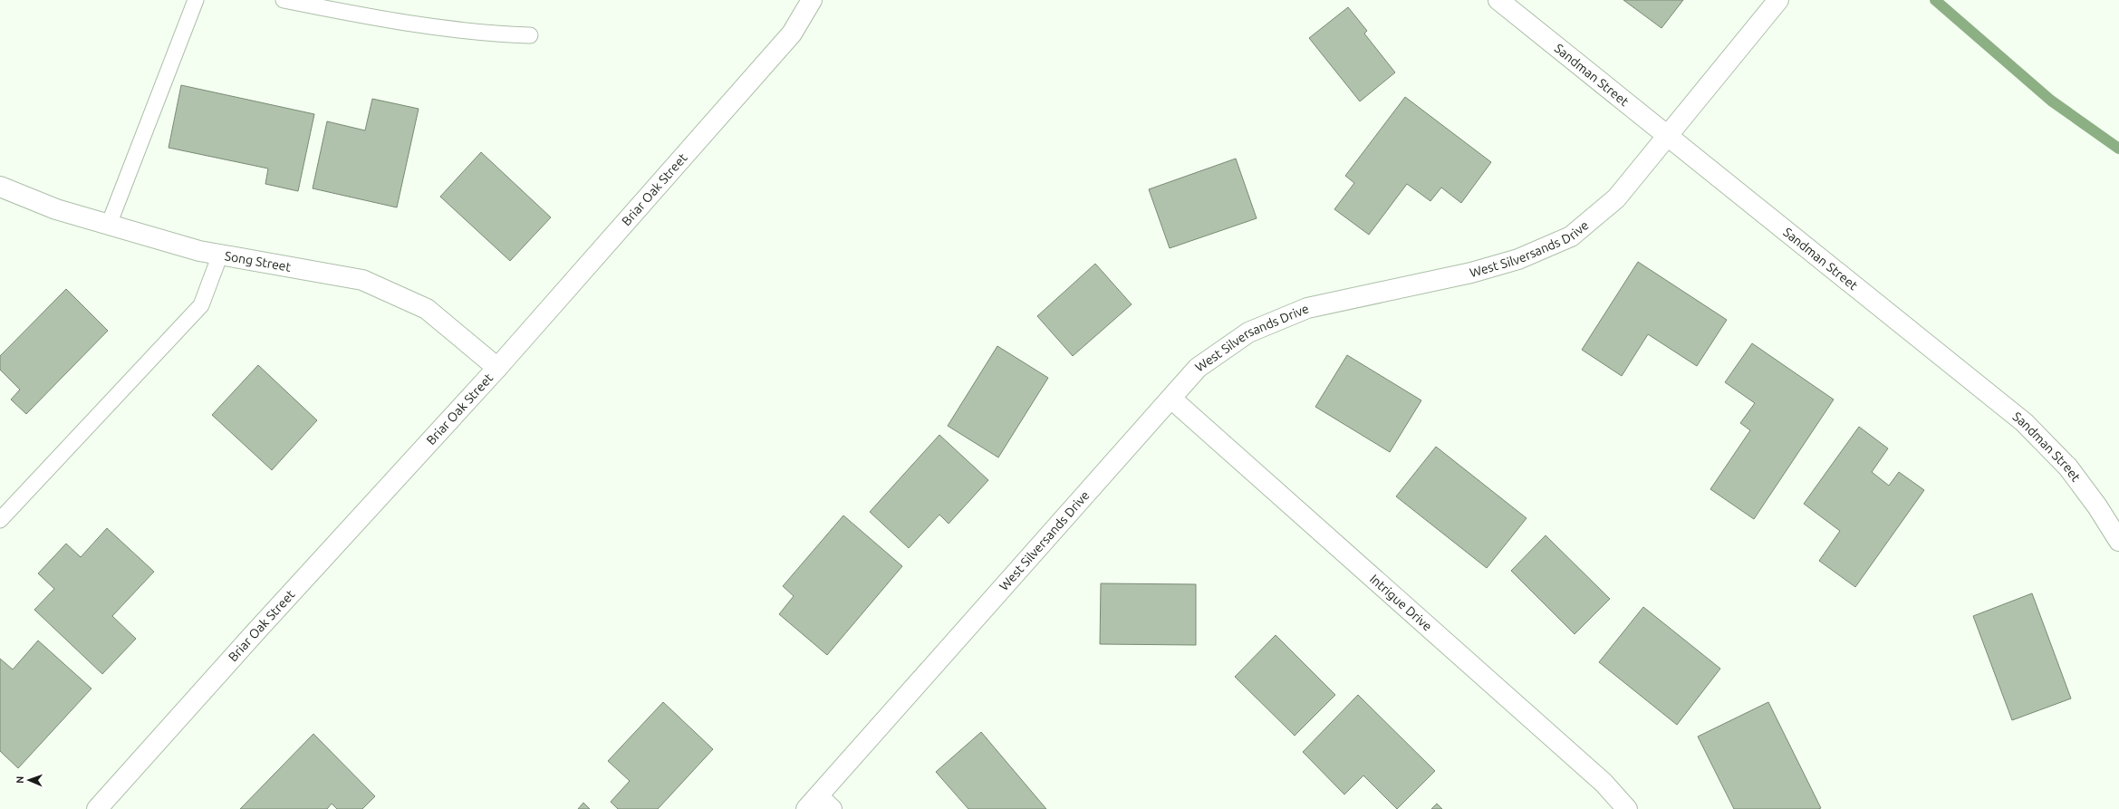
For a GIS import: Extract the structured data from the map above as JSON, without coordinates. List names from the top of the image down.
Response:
{
  "streets": {
    "street": [
      "Sandman Street",
      "Briar Oak Street",
      "West Silversands Drive",
      "Song Street",
      "Intrigue Drive"
    ]
  },
  "crossings": [
    ["Sandman Street", "West Silversands Drive"],
    ["Briar Oak Street", "Song Street"],
    ["West Silversands Drive", "Intrigue Drive"]
  ],
  "north": "left"
}
